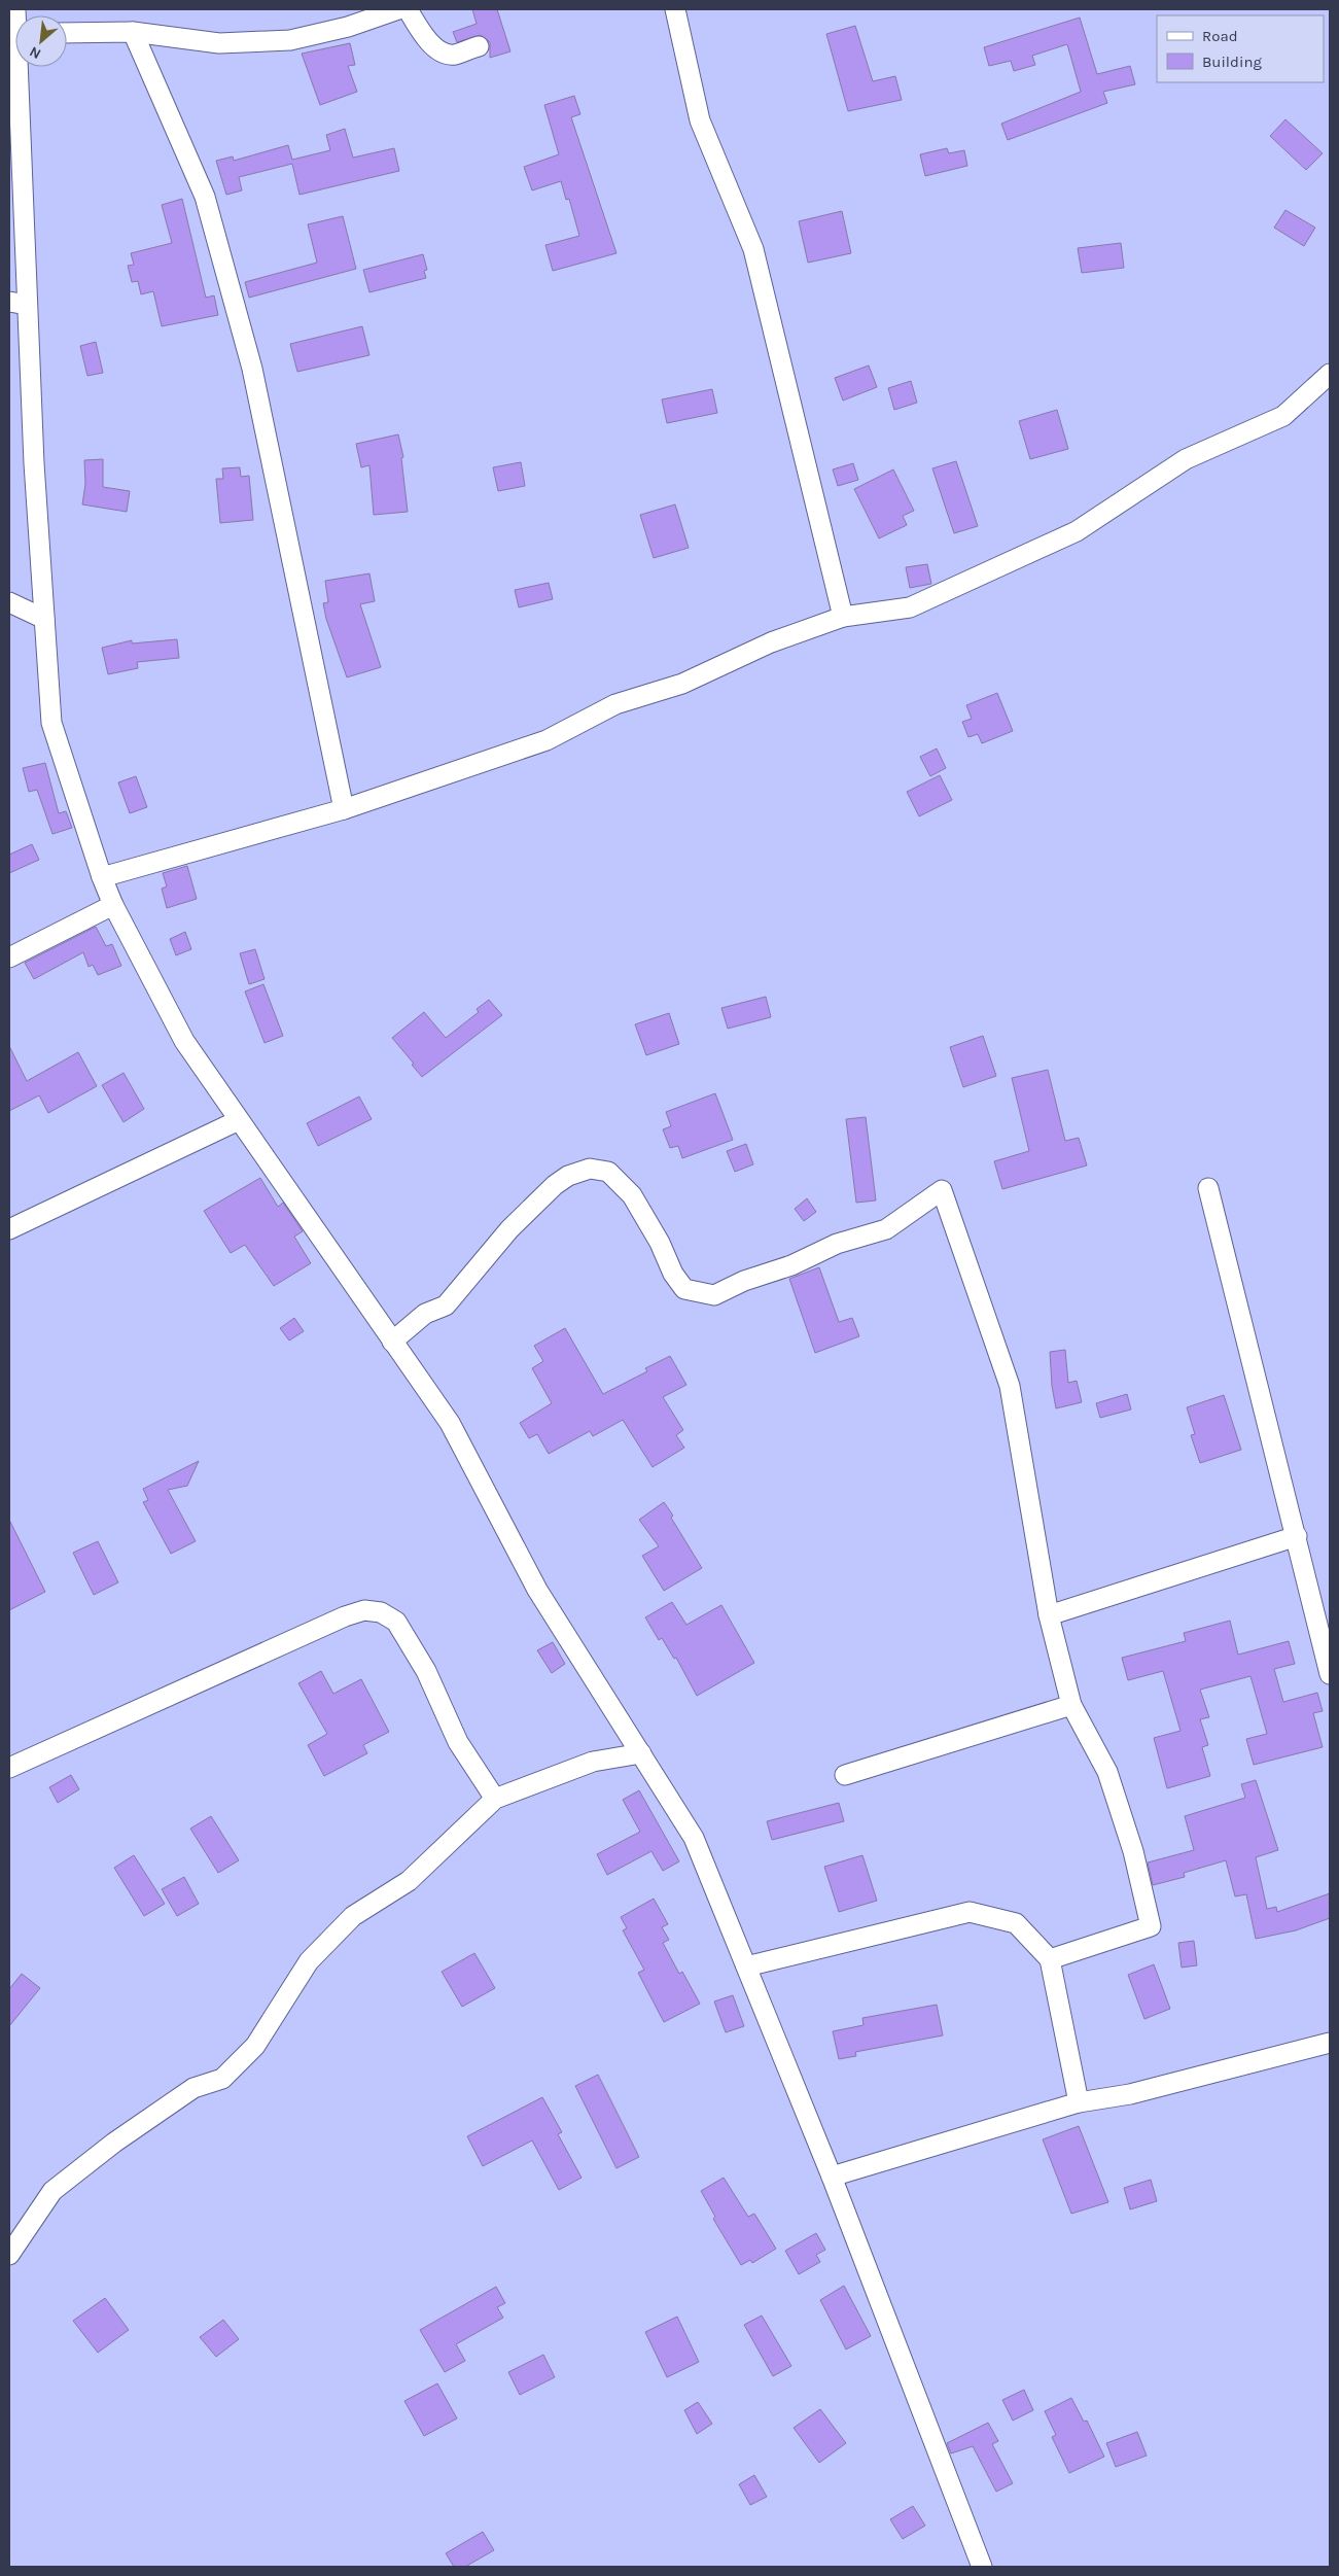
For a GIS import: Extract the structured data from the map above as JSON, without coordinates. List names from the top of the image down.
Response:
{
  "legend": ["Road", "Building"],
  "north": "bottom left"
}
